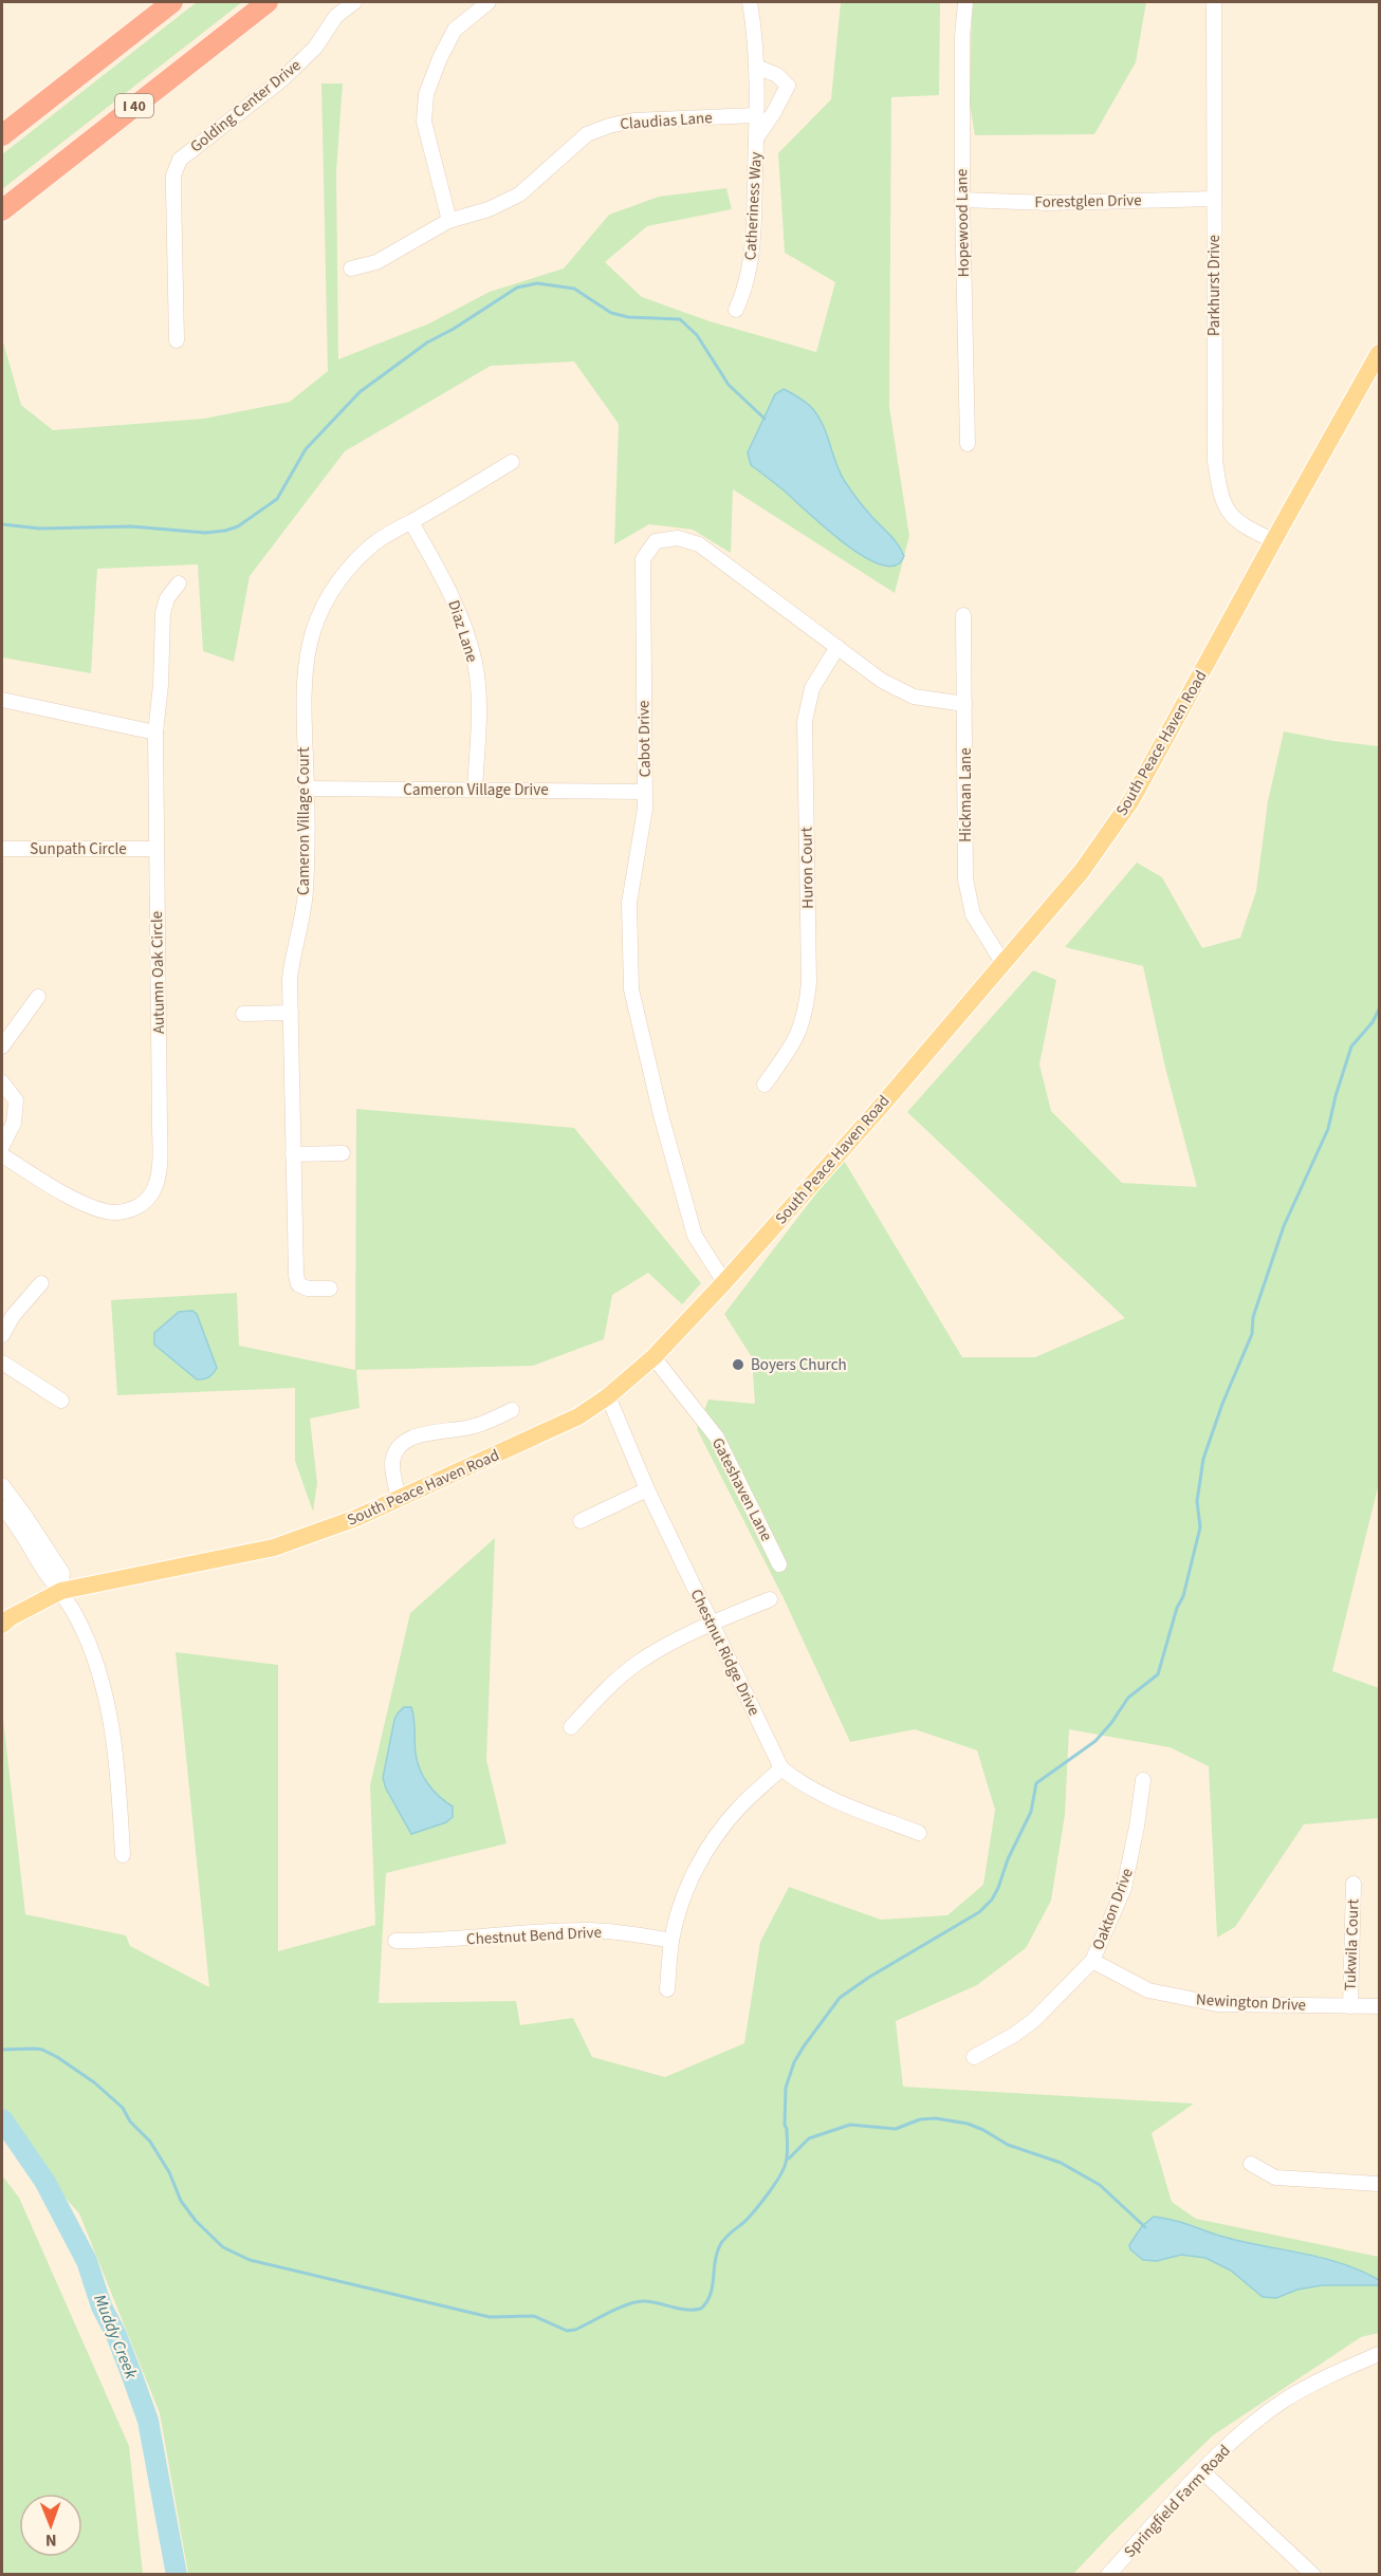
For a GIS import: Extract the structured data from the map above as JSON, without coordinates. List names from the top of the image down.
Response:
{
  "streets": {
    "highway": ["I 40"],
    "main road": ["South Peace Haven Road"],
    "street": [
      "Golding Center Drive",
      "Claudias Lane",
      "Forestglen Drive",
      "Catheriness Way",
      "Hopewood Lane",
      "Parkhurst Drive",
      "Diaz Lane",
      "Cabot Drive",
      "Cameron Village Drive",
      "Hickman Lane",
      "Cameron Village Court",
      "Sunpath Circle",
      "Huron Court",
      "Autumn Oak Circle",
      "Gateshaven Lane",
      "Chestnut Ridge Drive",
      "Oakton Drive",
      "Chestnut Bend Drive",
      "Tukwila Court",
      "Newington Drive",
      "Springfield Farm Road"
    ]
  },
  "crossings": [
    ["Claudias Lane", "Catheriness Way"],
    ["Forestglen Drive", "Hopewood Lane"],
    ["Forestglen Drive", "Parkhurst Drive"],
    ["Parkhurst Drive", "South Peace Haven Road"],
    ["Diaz Lane", "Cameron Village Drive"],
    ["Diaz Lane", "Cameron Village Court"],
    ["Cabot Drive", "South Peace Haven Road"],
    ["Cabot Drive", "Cameron Village Drive"],
    ["Cabot Drive", "Hickman Lane"],
    ["Cabot Drive", "Huron Court"],
    ["South Peace Haven Road", "Hickman Lane"],
    ["South Peace Haven Road", "Gateshaven Lane"],
    ["South Peace Haven Road", "Chestnut Ridge Drive"],
    ["Cameron Village Drive", "Cameron Village Court"],
    ["Sunpath Circle", "Autumn Oak Circle"],
    ["Oakton Drive", "Newington Drive"],
    ["Tukwila Court", "Newington Drive"]
  ],
  "water": ["Muddy Creek"],
  "places": ["Boyers Church"],
  "north": "bottom"
}
